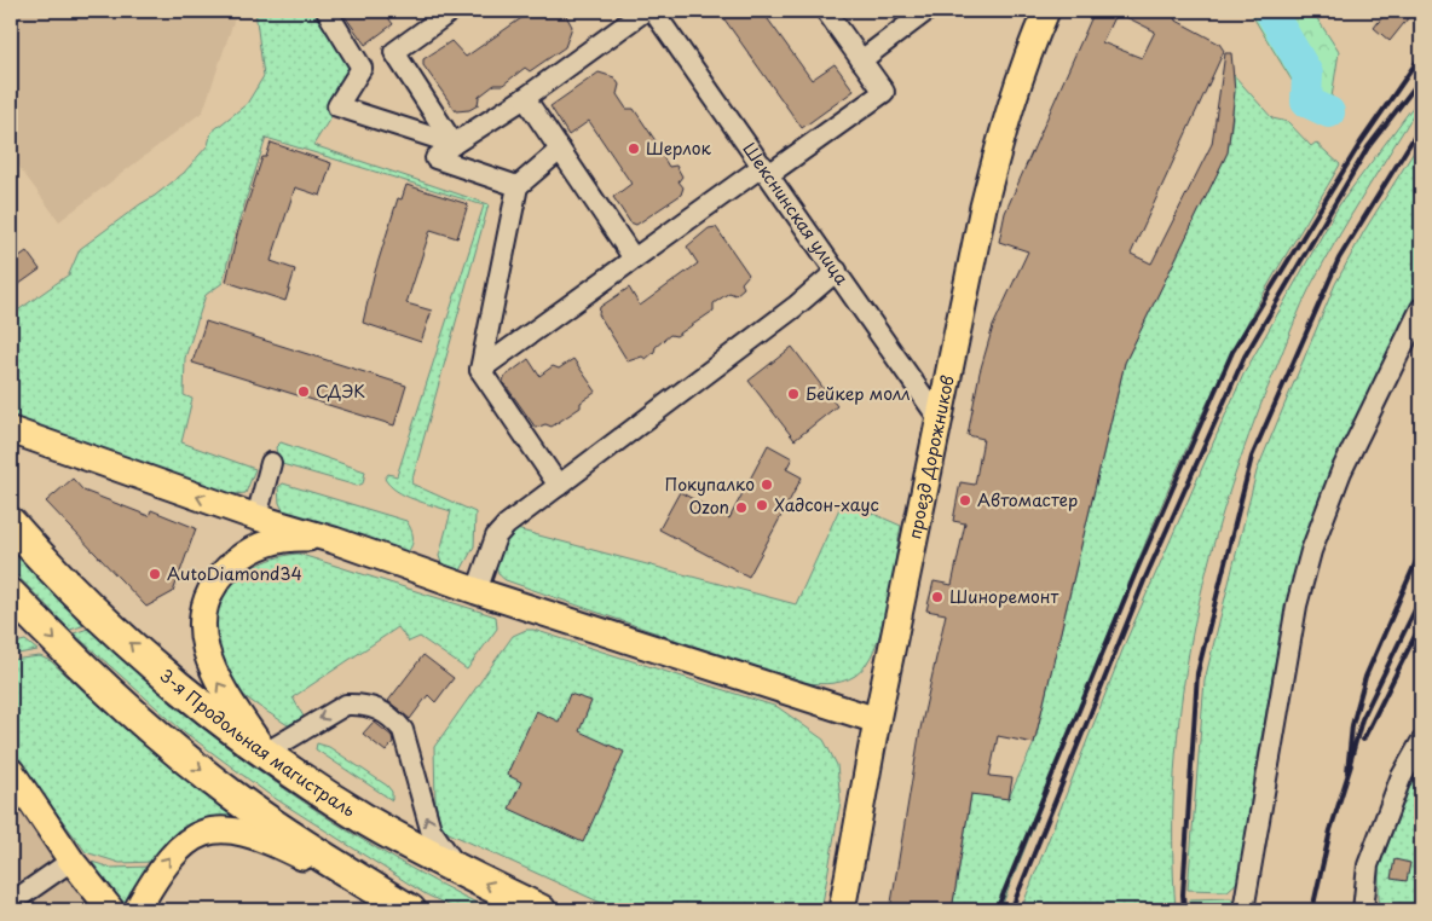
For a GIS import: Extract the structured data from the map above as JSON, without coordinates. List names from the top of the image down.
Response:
{
  "streets": {
    "highway": ["3-я Продольная магистраль"],
    "main road": ["проезд Дорожников"],
    "street": ["Шекснинская улица"]
  },
  "crossings": [
    ["Шекснинская улица", "проезд Дорожников"]
  ],
  "places": [
    "Шерлок",
    "СДЭК",
    "Бейкер молл",
    "Покупалко",
    "Автомастер",
    "Хадсон-хаус",
    "Ozon",
    "AutoDiamond34",
    "Шиноремонт"
  ]
}
